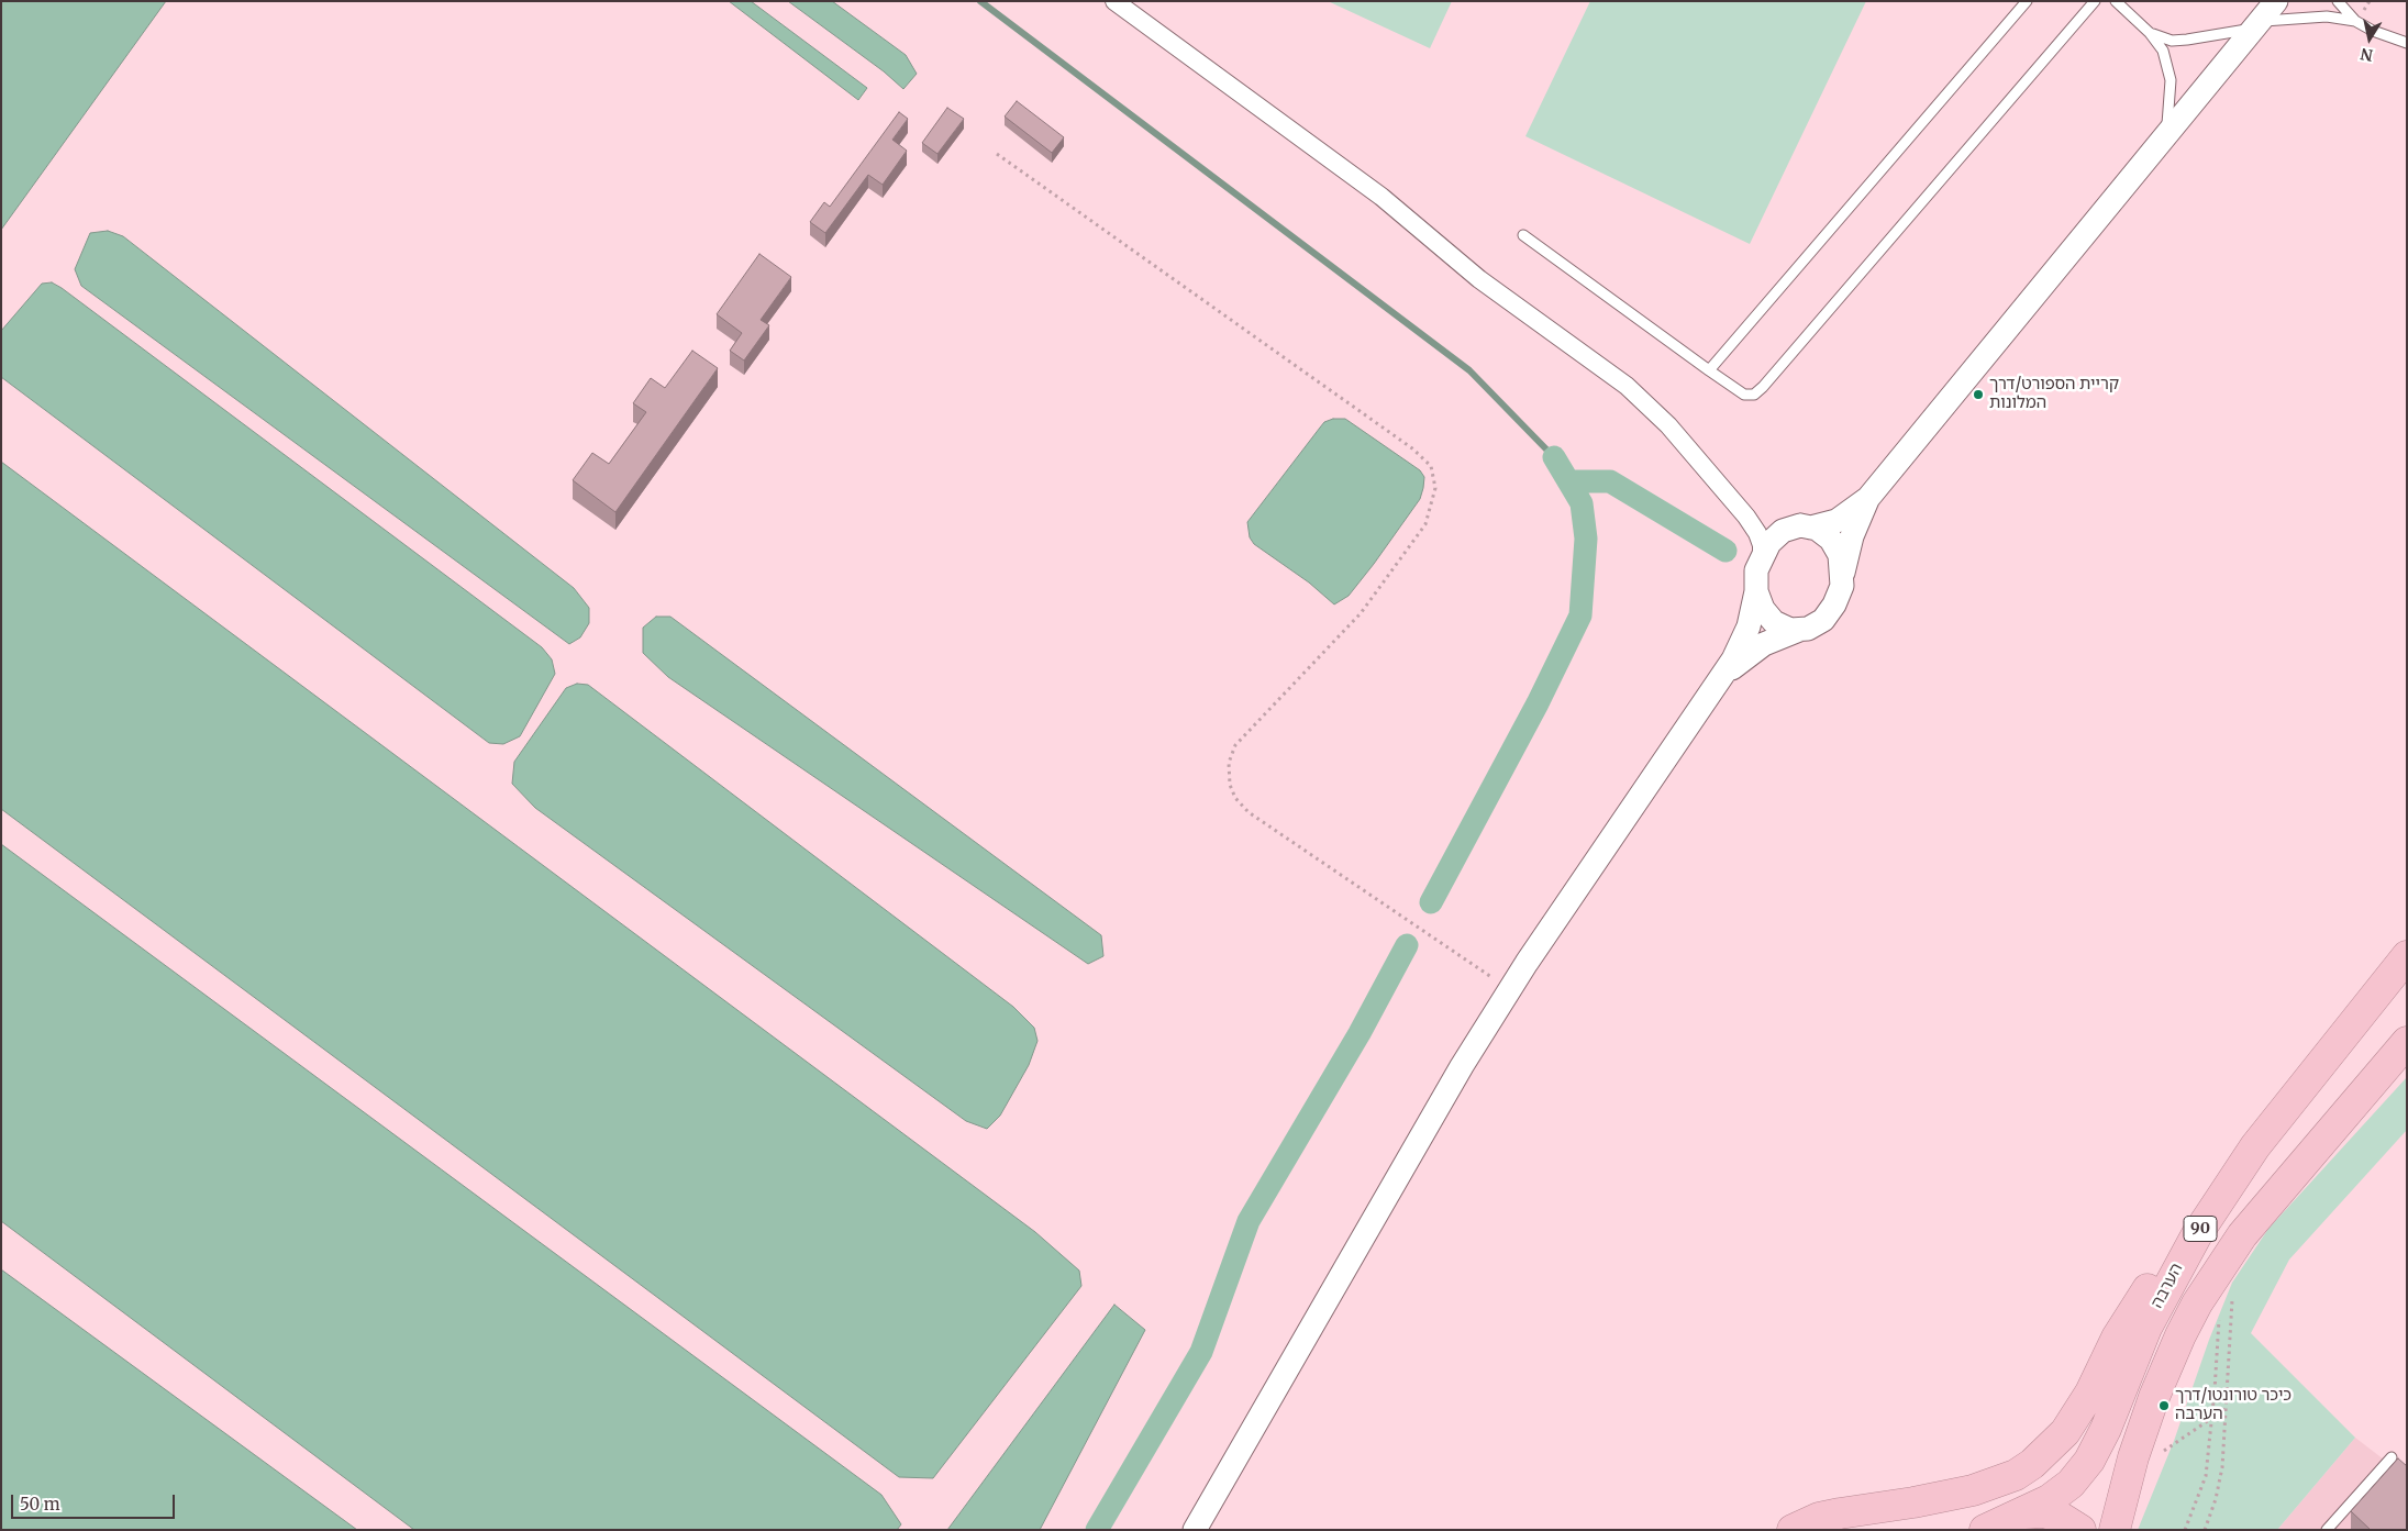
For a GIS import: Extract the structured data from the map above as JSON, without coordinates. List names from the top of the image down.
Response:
{
  "streets": {
    "highway": ["90", "הערבה"]
  },
  "places": ["קריית הספורט/דרך המלונות", "כיכר טורונטו/דרך הערבה"],
  "scale_bar": "50 m",
  "north": "bottom"
}
